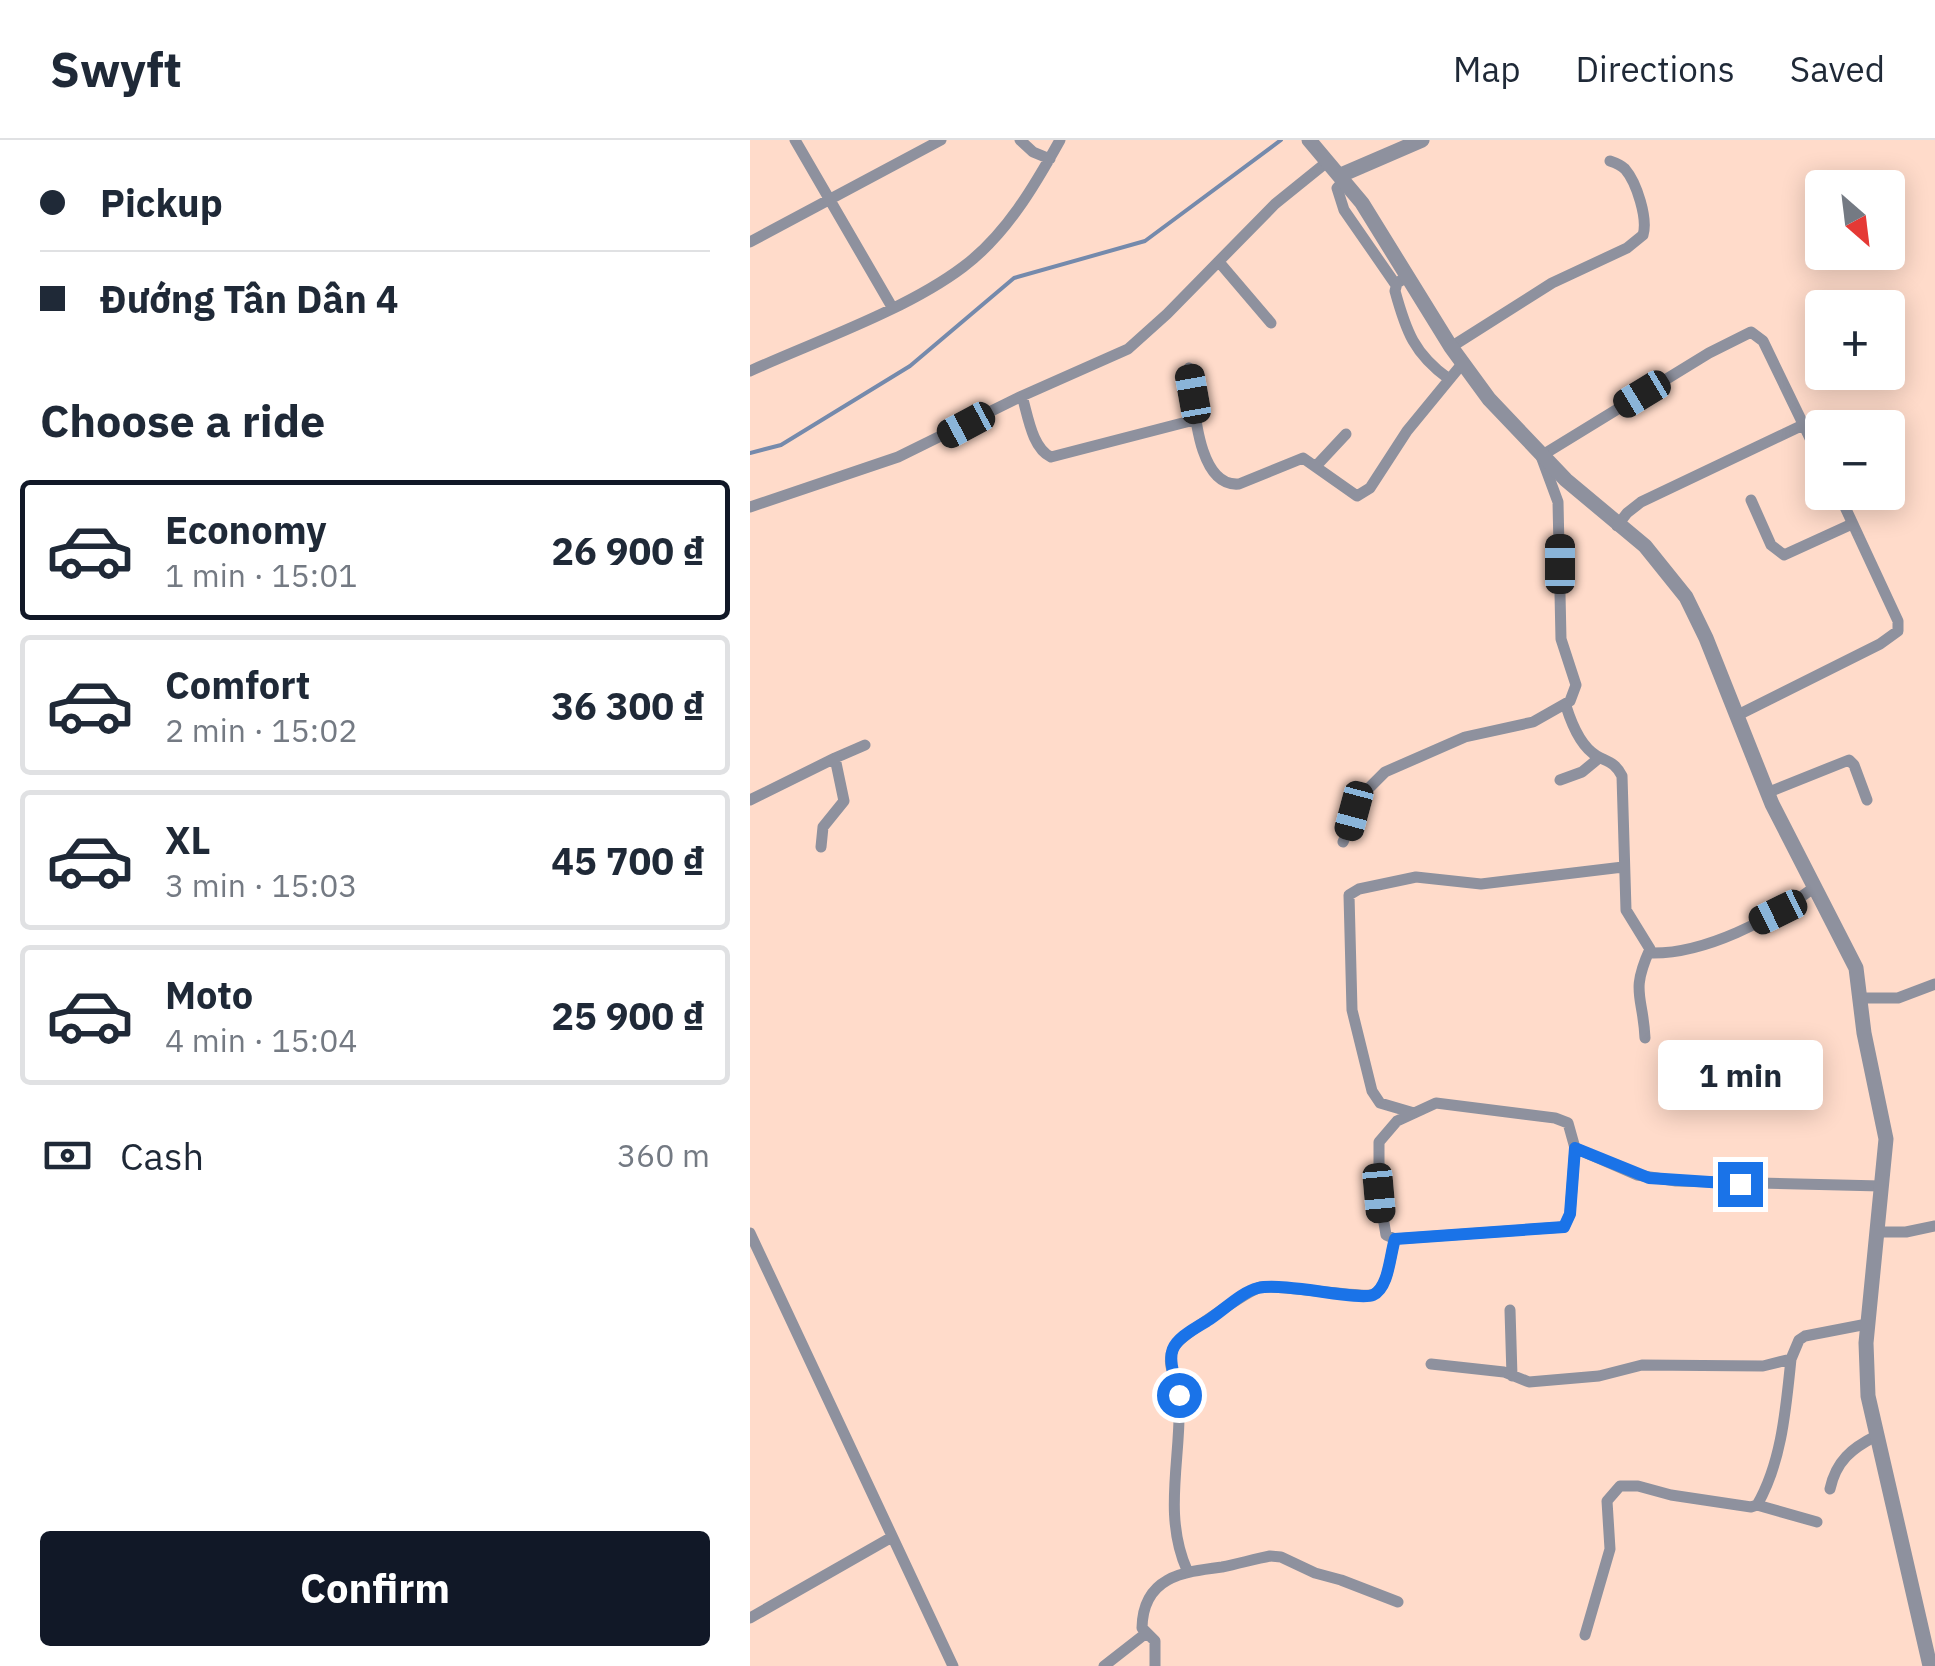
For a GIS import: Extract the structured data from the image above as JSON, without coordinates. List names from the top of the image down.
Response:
{
  "north": "bottom right",
  "page": {
    "header": "Swyft",
    "nav": ["Map", "Directions", "Saved"],
    "banner": ["Pickup", "Đướng Tân Dân 4"],
    "map_buttons": ["+", "−"],
    "heading": "Choose a ride",
    "list": [
      {
        "name": "Economy",
        "note": "1 min · 15:01",
        "value": "26 900 ₫"
      },
      {
        "name": "Comfort",
        "note": "2 min · 15:02",
        "value": "36 300 ₫"
      },
      {
        "name": "XL",
        "note": "3 min · 15:03",
        "value": "45 700 ₫"
      },
      {
        "name": "Moto",
        "note": "4 min · 15:04",
        "value": "25 900 ₫"
      }
    ],
    "bubble": "1 min",
    "pay": ["Cash", "360 m"],
    "buttons": "Confirm"
  }
}
